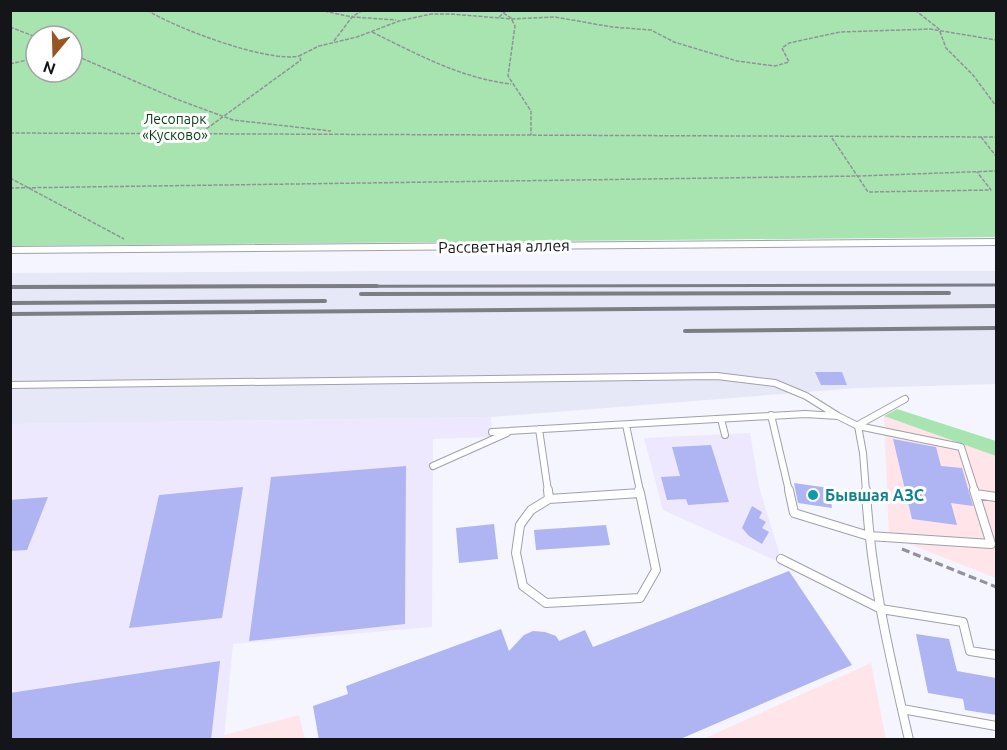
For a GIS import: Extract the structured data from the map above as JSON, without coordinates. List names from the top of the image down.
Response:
{
  "streets": {
    "street": ["Рассветная аллея"]
  },
  "parks": ["Лесопарк «Кусково»"],
  "places": ["Бывшая АЗС"],
  "north": "bottom"
}
